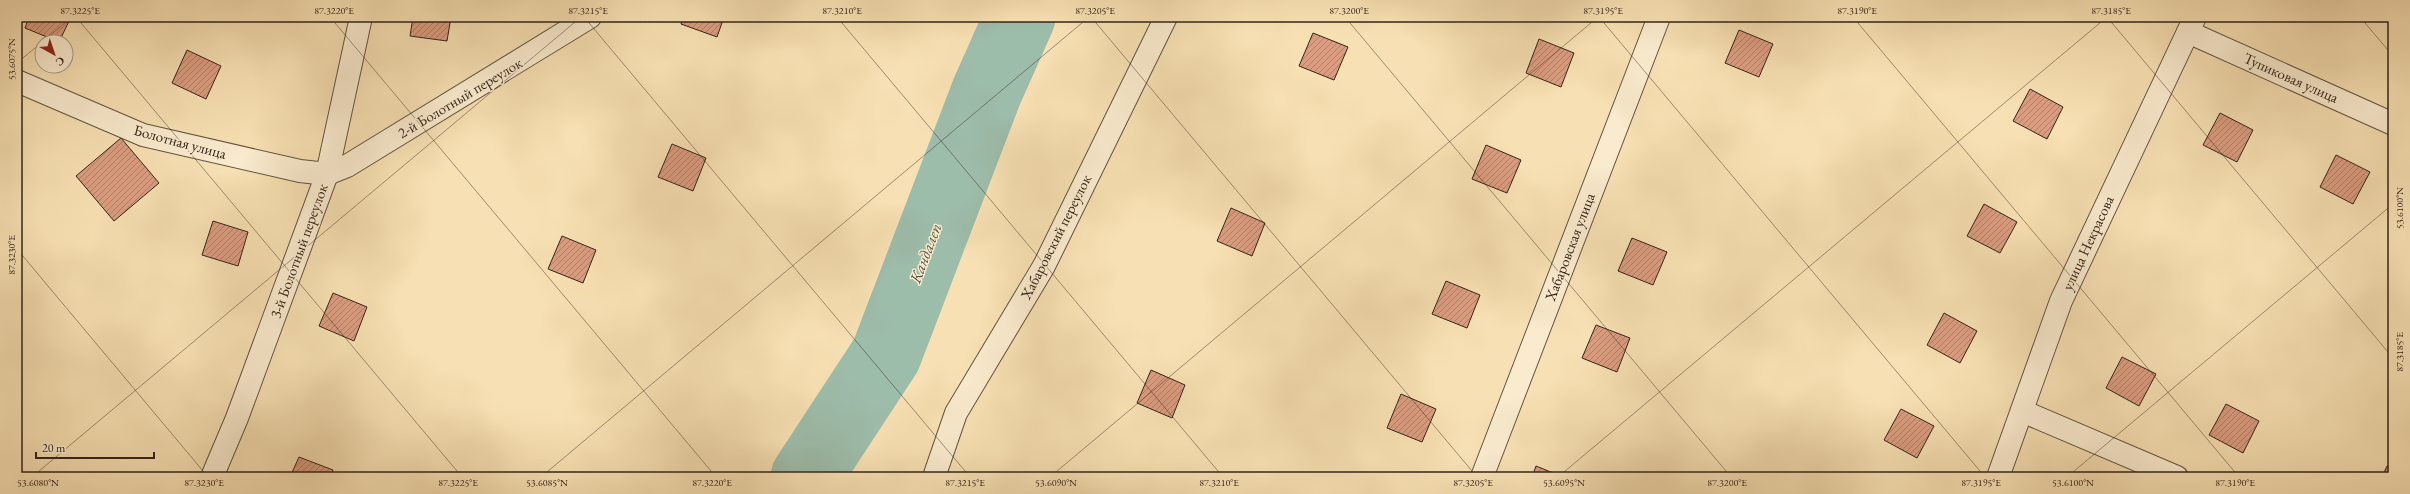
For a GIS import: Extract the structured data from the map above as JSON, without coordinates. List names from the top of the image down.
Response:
{
  "streets": {
    "street": [
      "Тупиковая улица",
      "2-й Болотный переулок",
      "Болотная улица",
      "Хабаровский переулок",
      "улица Некрасова",
      "Хабаровская улица",
      "3-й Болотный переулок"
    ]
  },
  "crossings": [
    ["Тупиковая улица", "улица Некрасова"],
    ["2-й Болотный переулок", "Болотная улица"],
    ["2-й Болотный переулок", "3-й Болотный переулок"],
    ["Болотная улица", "3-й Болотный переулок"]
  ],
  "water": ["Кандалеп"],
  "scale_bar": "20 m",
  "north": "bottom right",
  "coordinates": [
    "87.3225°E",
    "87.3220°E",
    "87.3215°E",
    "87.3210°E",
    "87.3205°E",
    "87.3200°E",
    "87.3195°E",
    "87.3190°E",
    "87.3185°E",
    "53.6075°N",
    "53.6100°N",
    "87.3230°E",
    "53.6080°N",
    "53.6085°N",
    "53.6090°N",
    "53.6095°N"
  ]
}
